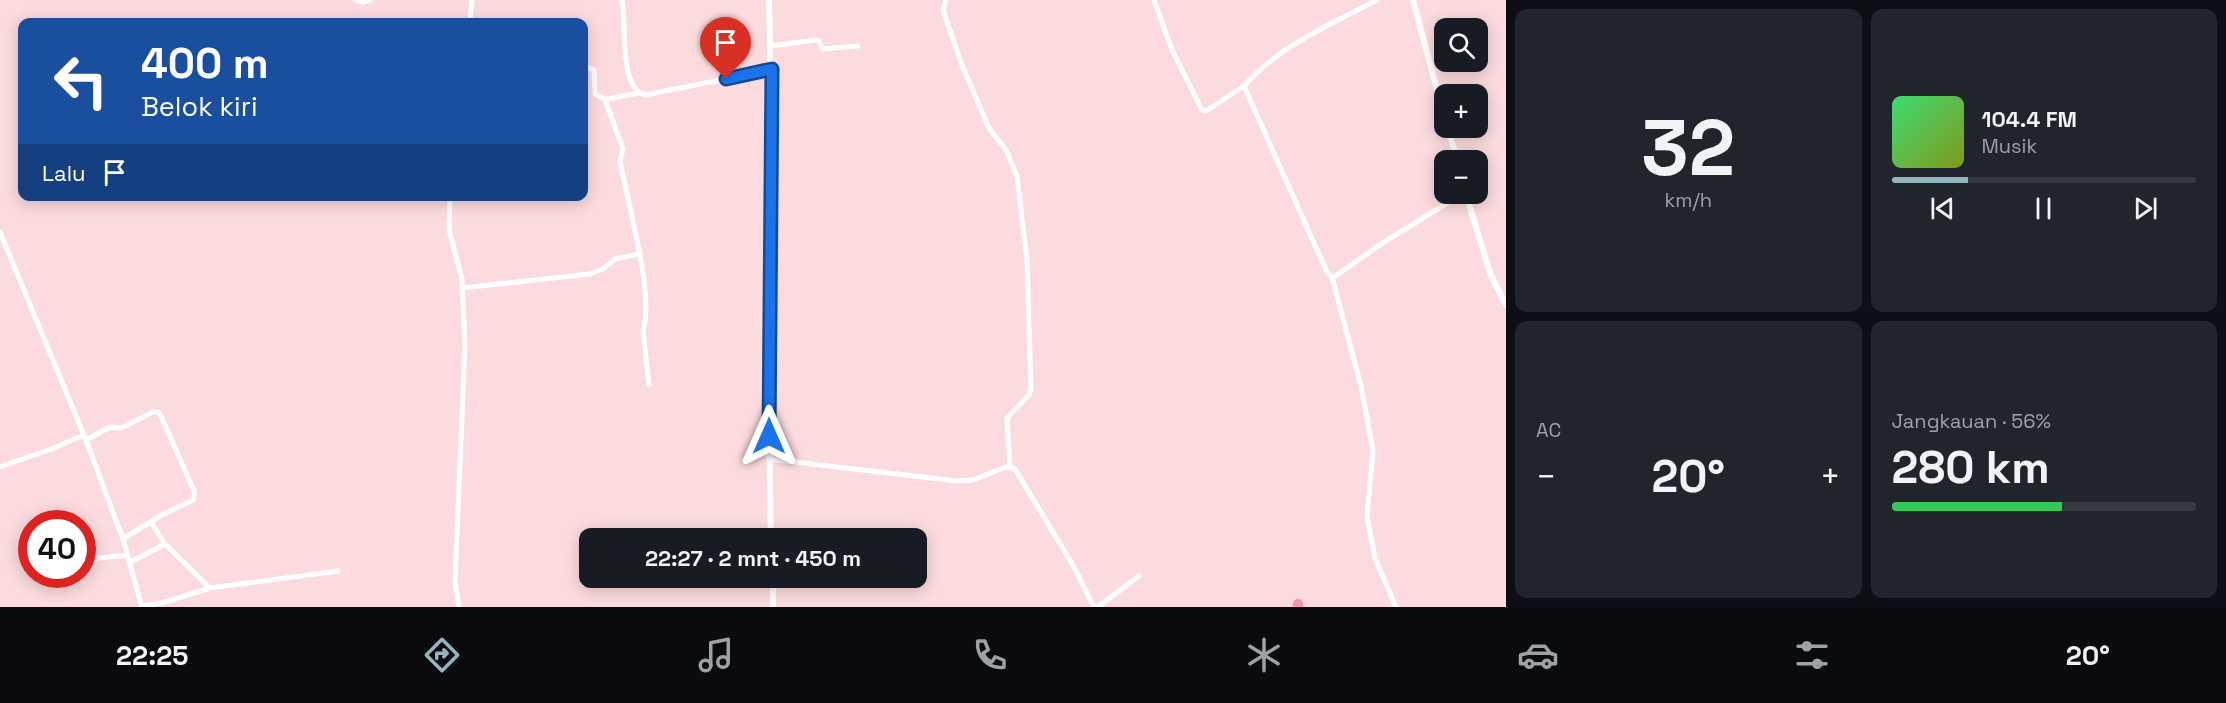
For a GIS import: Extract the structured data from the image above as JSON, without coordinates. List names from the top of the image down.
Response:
{
  "page": {
    "tile": [
      ["32", "km/h"],
      "AC",
      ["Jangkauan · 56%", "280 km"]
    ],
    "map_buttons": ["+", "−"],
    "turn": ["400 m", "Belok kiri"],
    "song": ["104.4 FM", "Musik"],
    "then": "Lalu",
    "heat": ["−", "20°", "+"],
    "limit": "40",
    "trip": "22:27 · 2 mnt · 450 m",
    "tabs": ["22:25", "20°"]
  }
}
